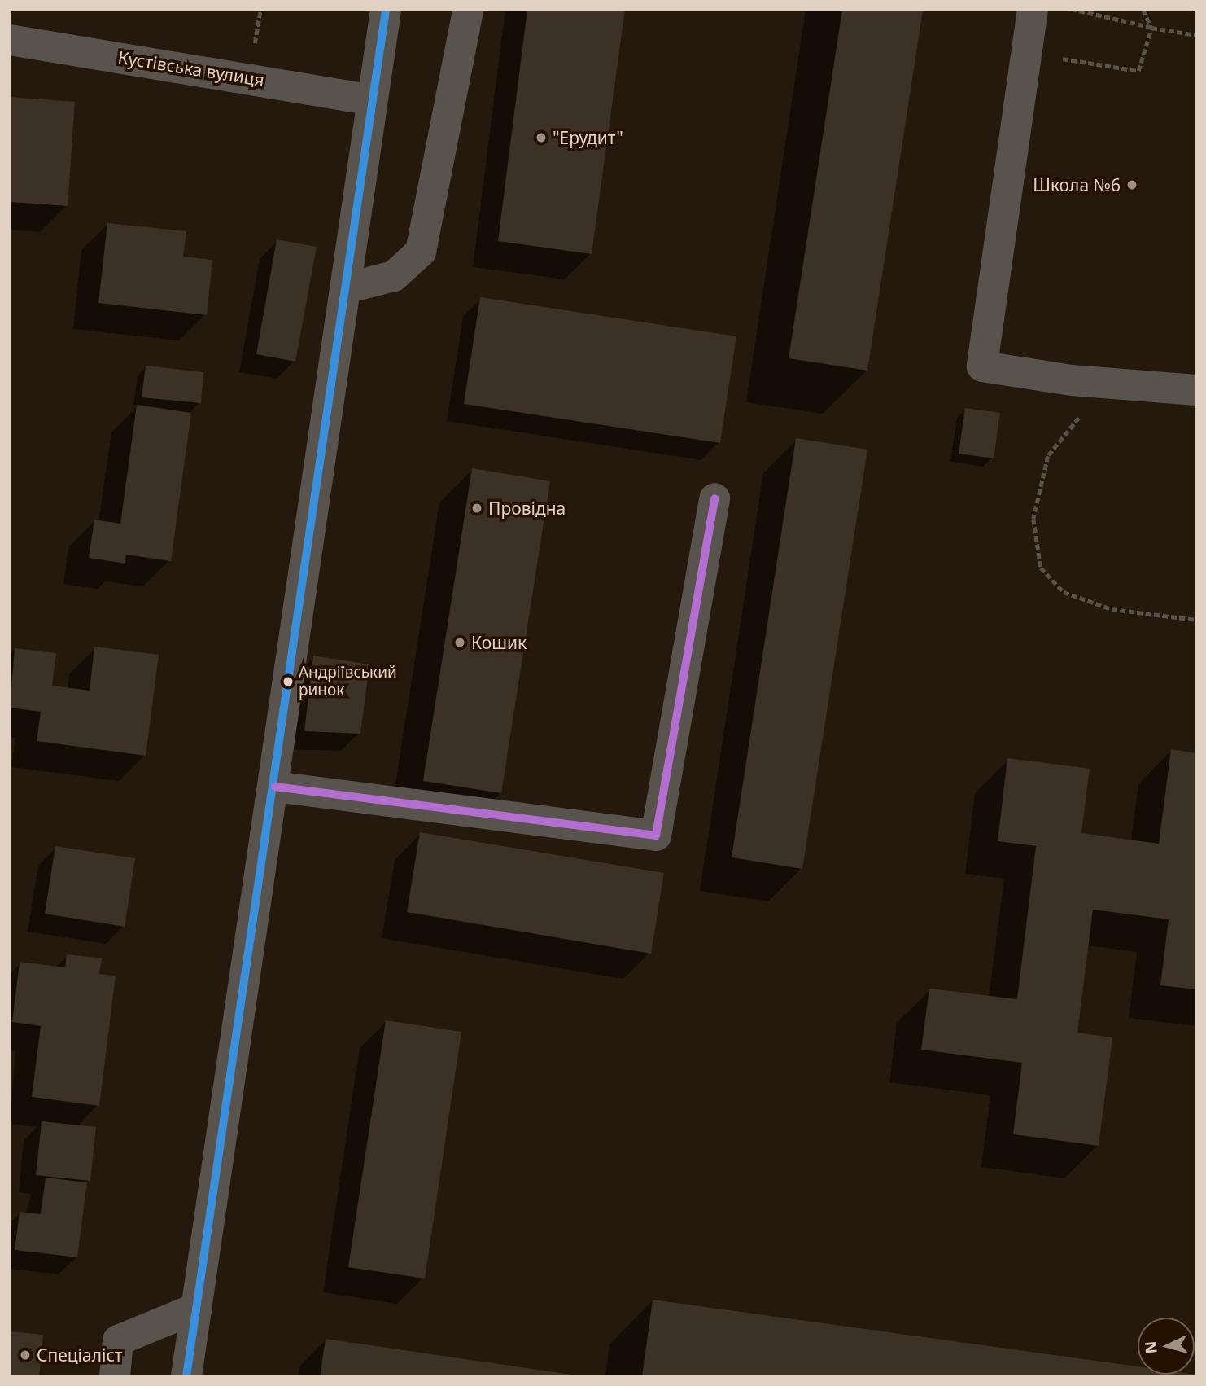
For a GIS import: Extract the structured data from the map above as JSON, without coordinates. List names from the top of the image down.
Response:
{
  "streets": {
    "street": ["Кустівська вулиця"]
  },
  "places": [
    "\"Ерудит\"",
    "Школа №6",
    "Провідна",
    "Кошик",
    "Андріївський ринок",
    "Спеціаліст"
  ],
  "north": "left"
}
